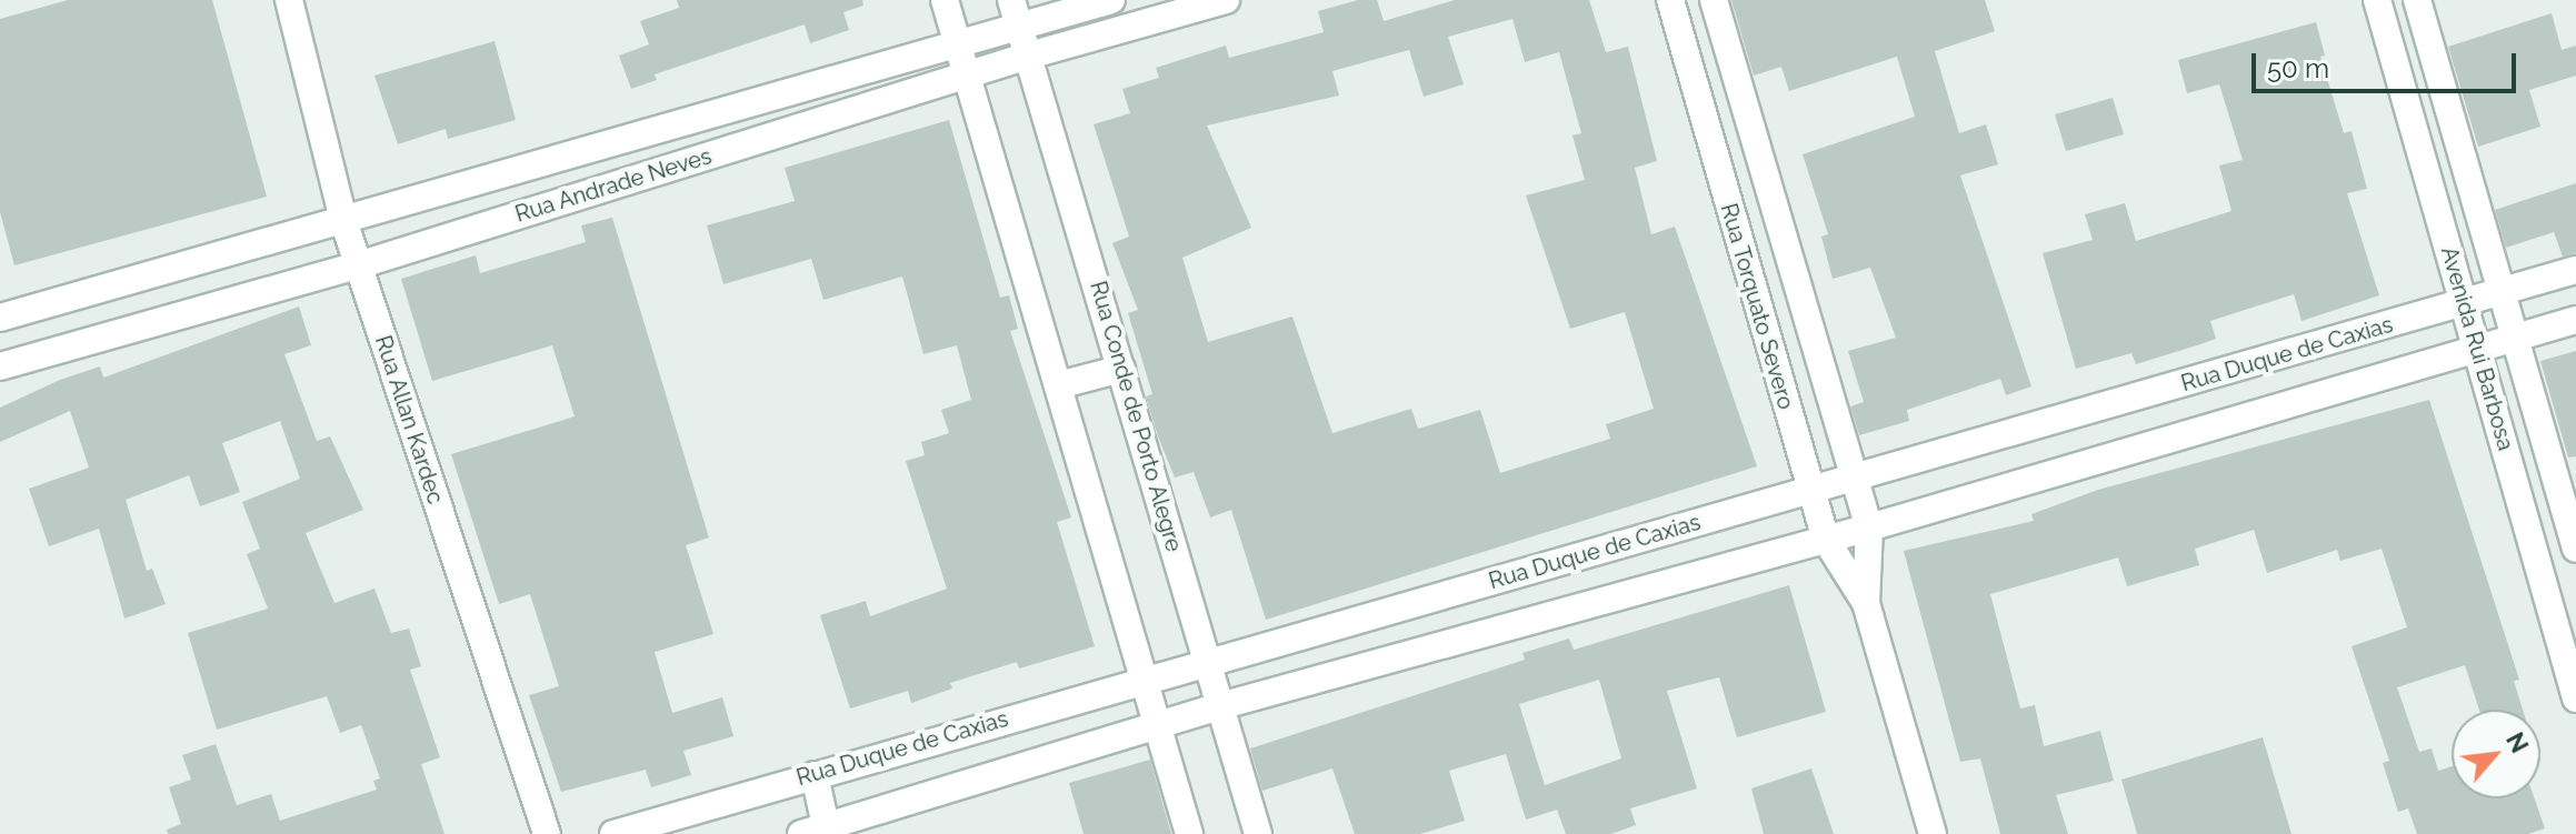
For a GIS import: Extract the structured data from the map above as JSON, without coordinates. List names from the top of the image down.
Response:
{
  "streets": {
    "street": [
      "Rua Andrade Neves",
      "Rua Torquato Severo",
      "Avenida Rui Barbosa",
      "Rua Duque de Caxias",
      "Rua Conde de Porto Alegre",
      "Rua Allan Kardec"
    ]
  },
  "crossings": [
    ["Rua Andrade Neves", "Rua Conde de Porto Alegre"],
    ["Rua Andrade Neves", "Rua Allan Kardec"],
    ["Rua Torquato Severo", "Rua Duque de Caxias"],
    ["Avenida Rui Barbosa", "Rua Duque de Caxias"],
    ["Rua Duque de Caxias", "Rua Conde de Porto Alegre"]
  ],
  "scale_bar": "50 m",
  "north": "top right"
}
